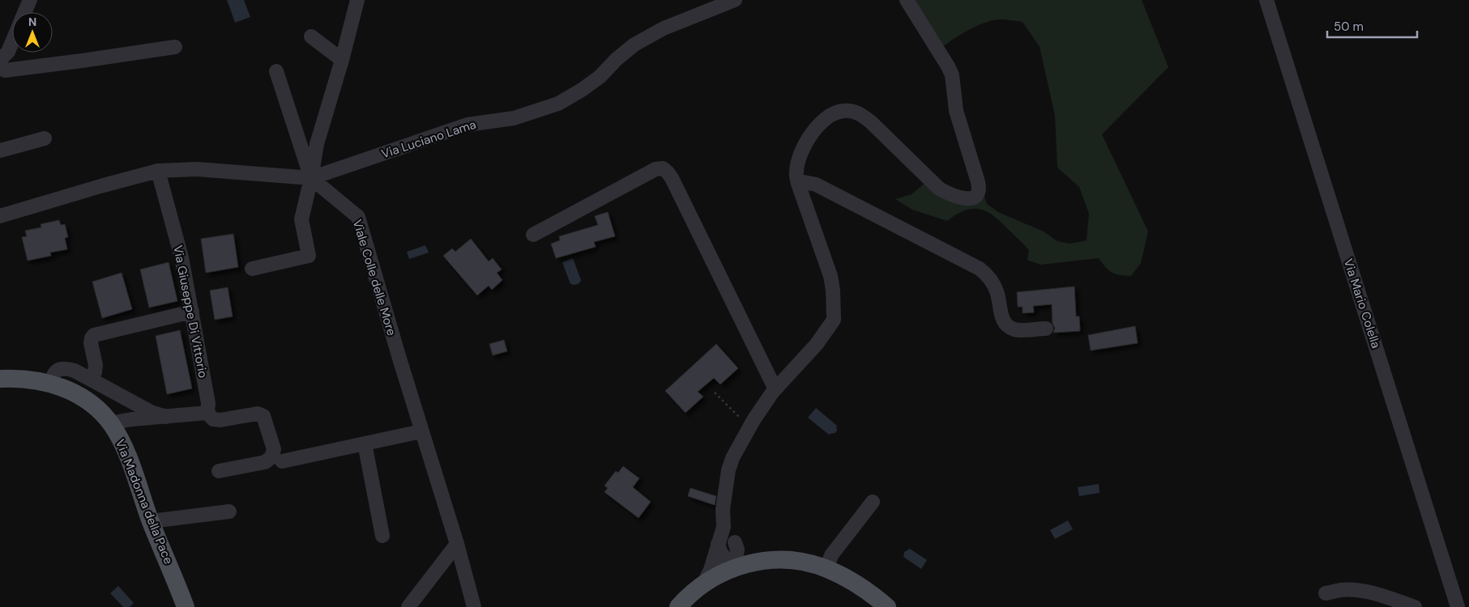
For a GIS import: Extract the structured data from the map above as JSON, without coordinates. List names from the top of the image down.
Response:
{
  "streets": {
    "main road": ["Via Madonna della Pace"],
    "street": [
      "Via Luciano Lama",
      "Viale Colle delle More",
      "Via Mario Colella",
      "Via Giuseppe Di Vittorio"
    ]
  },
  "crossings": [
    ["Via Luciano Lama", "Viale Colle delle More"]
  ],
  "scale_bar": "50 m",
  "north": "top"
}
